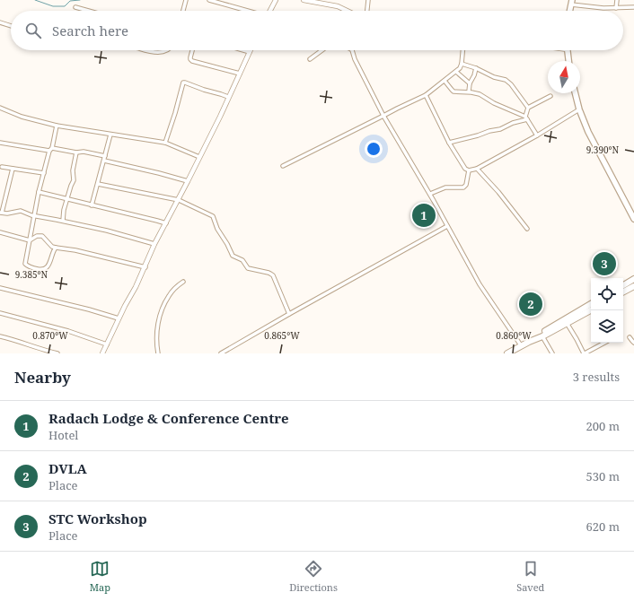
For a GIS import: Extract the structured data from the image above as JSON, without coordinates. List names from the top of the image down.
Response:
{
  "north": "top",
  "page": {
    "search": "Search here",
    "pins": ["1", "3", "2"],
    "heading": ["Nearby", "3 results"],
    "list": [
      {
        "mark": "1",
        "name": "Radach Lodge & Conference Centre",
        "note": "Hotel",
        "value": "200 m"
      },
      {
        "mark": "2",
        "name": "DVLA",
        "note": "Place",
        "value": "530 m"
      },
      {
        "mark": "3",
        "name": "STC Workshop",
        "note": "Place",
        "value": "620 m"
      }
    ],
    "nav": ["Map", "Directions", "Saved"]
  },
  "coordinates": [
    "9.390°N",
    "9.385°N",
    "0.870°W",
    "0.865°W",
    "0.860°W"
  ]
}
